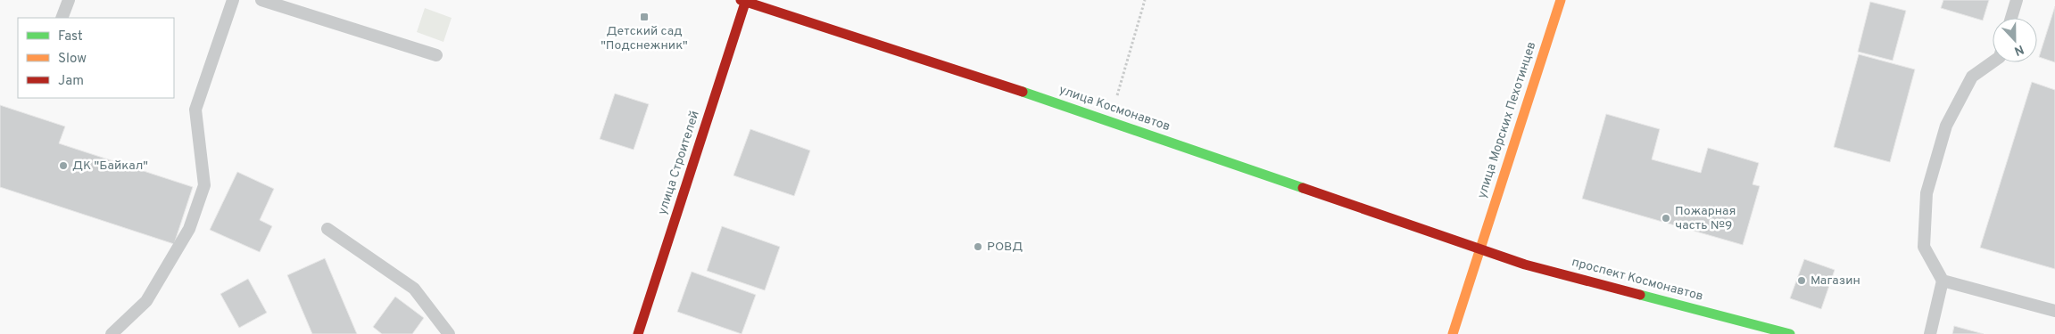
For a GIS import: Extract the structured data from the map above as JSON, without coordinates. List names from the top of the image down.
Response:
{
  "streets": {
    "street": [
      "улица Космонавтов",
      "улица Морских Пехотинцев",
      "улица Строителей",
      "проспект Космонавтов"
    ]
  },
  "crossings": [
    ["улица Космонавтов", "улица Морских Пехотинцев"],
    ["улица Космонавтов", "улица Строителей"],
    ["улица Космонавтов", "проспект Космонавтов"],
    ["улица Морских Пехотинцев", "проспект Космонавтов"]
  ],
  "places": {
    "transit": ["Детский сад \"Подснежник\""],
    "other": [
      "ДК \"Байкал\"",
      "Пожарная часть №9",
      "РОВД",
      "Магазин"
    ]
  },
  "legend": ["Fast", "Slow", "Jam"],
  "north": "bottom"
}
